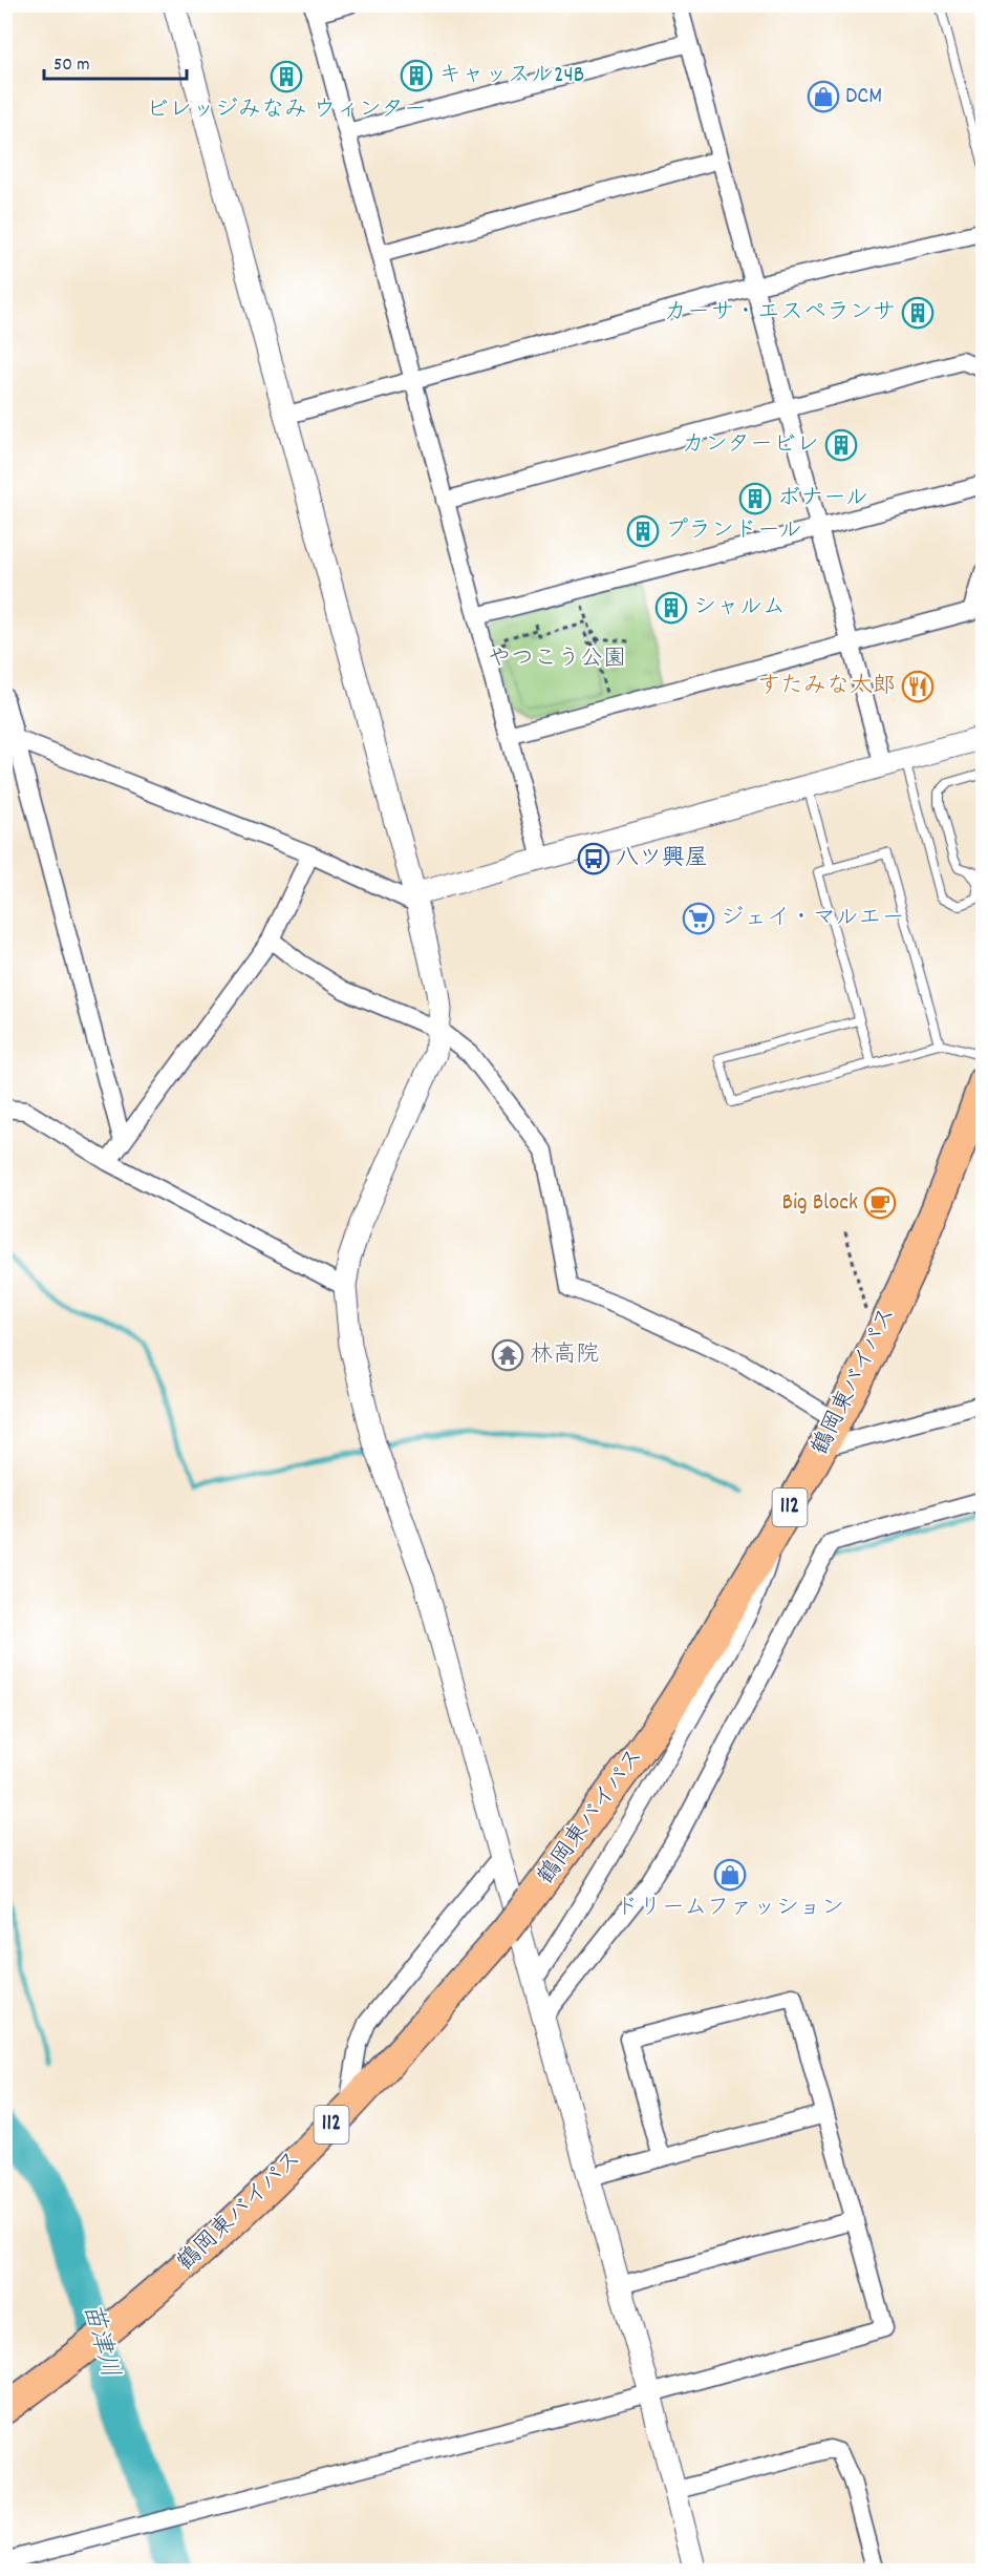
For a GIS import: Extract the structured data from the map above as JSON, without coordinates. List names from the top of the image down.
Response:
{
  "streets": {
    "highway": ["鶴岡東バイパス", "112"]
  },
  "water": ["苗津川"],
  "parks": ["やつこう公園"],
  "places": {
    "building": [
      "キャッスル24B",
      "ビレッジみなみ ウィンター",
      "カーサ・エスペランサ",
      "カンタービレ",
      "ボナール",
      "プランドール",
      "シャルム"
    ],
    "shop": ["DCM", "ドリームファッション"],
    "restaurant": ["すたみな太郎"],
    "bus stop": ["八ツ興屋"],
    "supermarket": ["ジェイ・マルエー"],
    "cafe": ["Big Block"],
    "temple": ["林高院"]
  },
  "scale_bar": "50 m"
}
